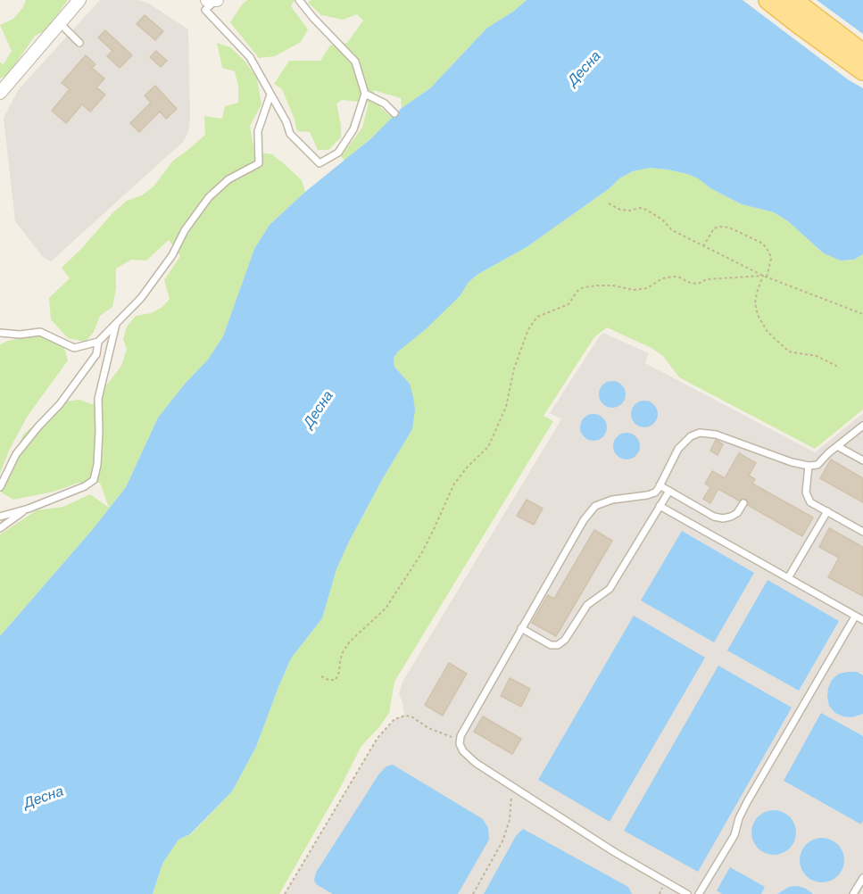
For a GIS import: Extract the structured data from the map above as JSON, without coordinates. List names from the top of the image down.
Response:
{
  "water": ["Десна"]
}
